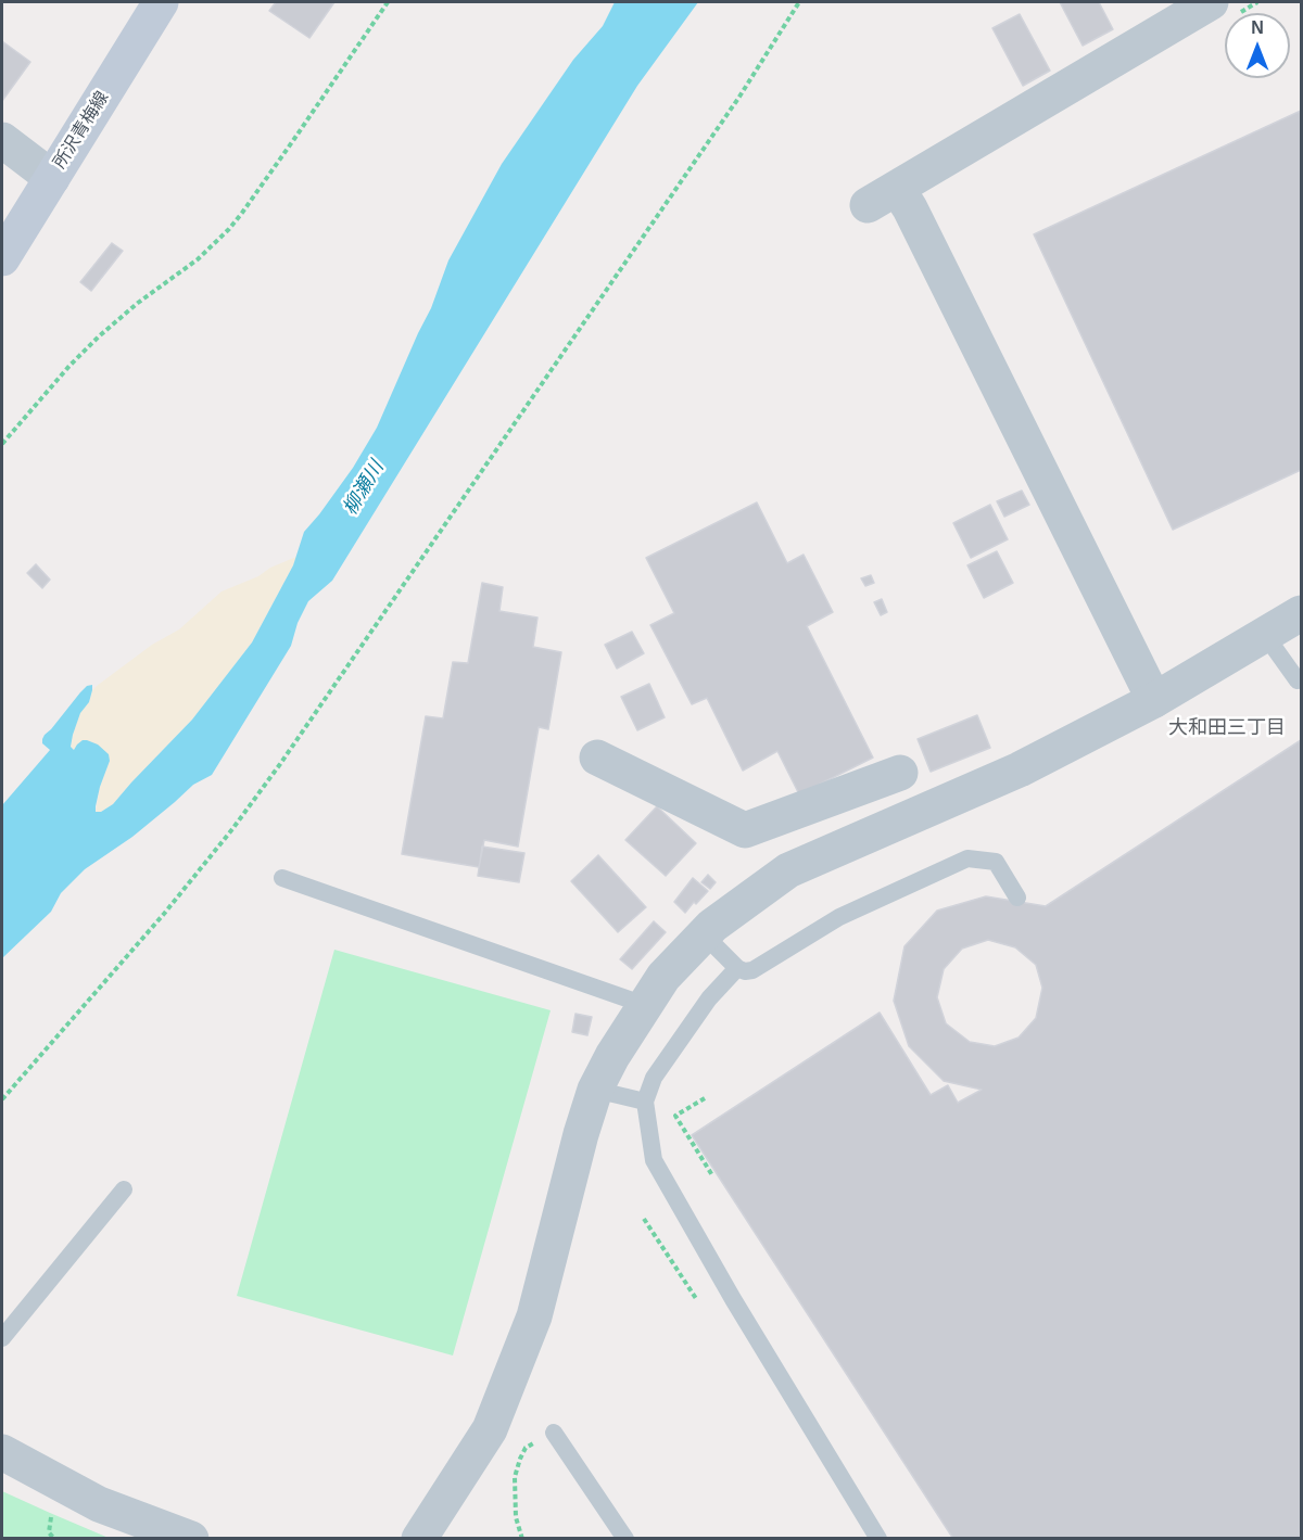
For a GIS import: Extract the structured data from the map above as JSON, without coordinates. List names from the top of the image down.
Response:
{
  "streets": {
    "main road": ["所沢青梅線"]
  },
  "districts": ["大和田三丁目"],
  "water": ["柳瀬川"],
  "north": "top"
}
